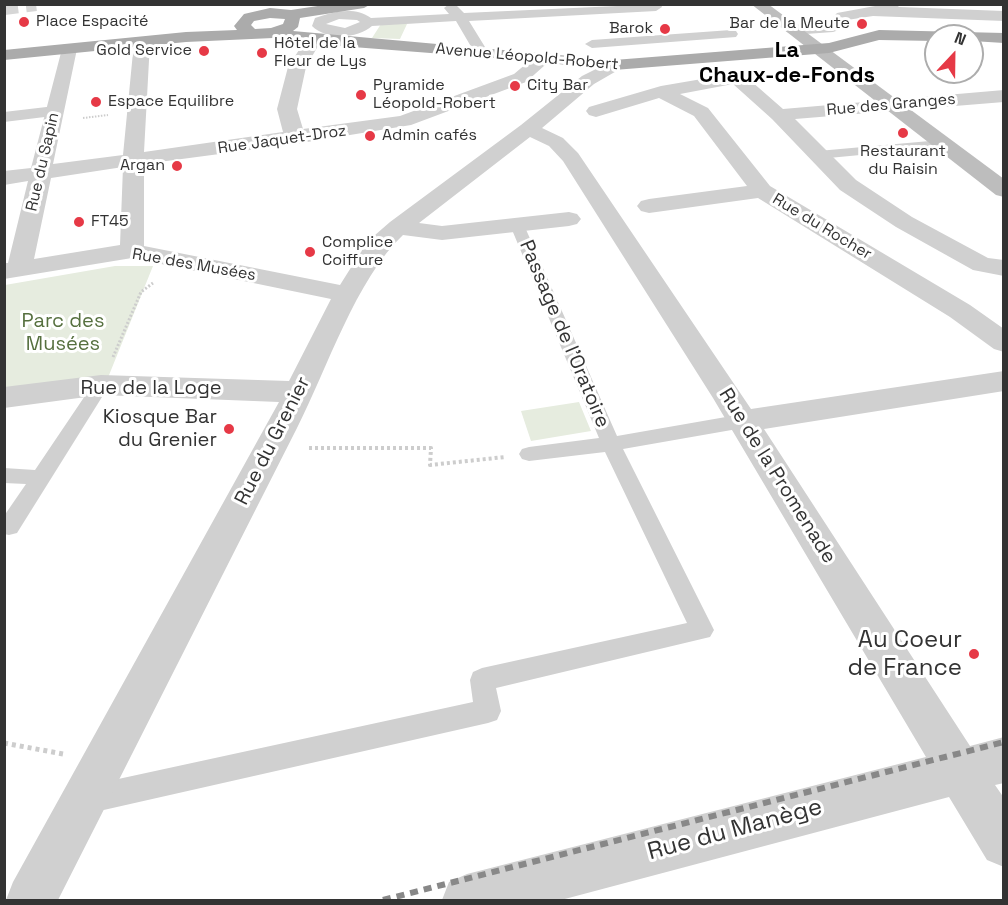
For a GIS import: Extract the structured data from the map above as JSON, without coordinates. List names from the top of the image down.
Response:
{
  "streets": {
    "main road": ["Avenue Léopold-Robert"],
    "street": [
      "Rue des Granges",
      "Rue Jaquet-Droz",
      "Rue du Sapin",
      "Rue du Rocher",
      "Rue des Musées",
      "Rue de la Loge",
      "Rue du Grenier",
      "Rue de la Promenade",
      "Rue du Manège"
    ],
    "lane": ["Passage de l'Oratoire"]
  },
  "crossings": [
    ["Avenue Léopold-Robert", "Rue Jaquet-Droz"],
    ["Avenue Léopold-Robert", "Rue du Grenier"],
    ["Rue Jaquet-Droz", "Rue du Sapin"],
    ["Rue du Sapin", "Rue des Musées"],
    ["Rue des Musées", "Rue du Grenier"],
    ["Passage de l'Oratoire", "Rue du Grenier"],
    ["Rue de la Loge", "Rue du Grenier"],
    ["Rue du Grenier", "Rue de la Promenade"],
    ["Rue de la Promenade", "Rue du Manège"]
  ],
  "districts": ["La Chaux-de-Fonds"],
  "parks": ["Parc des Musées"],
  "places": [
    "Place Espacité",
    "Bar de la Meute",
    "Barok",
    "Gold Service",
    "Hôtel de la Fleur de Lys",
    "City Bar",
    "Pyramide Léopold-Robert",
    "Espace Equilibre",
    "Restaurant du Raisin",
    "Admin cafés",
    "Argan",
    "FT45",
    "Complice Coiffure",
    "Kiosque Bar du Grenier",
    "Au Coeur de France"
  ],
  "north": "top"
}
